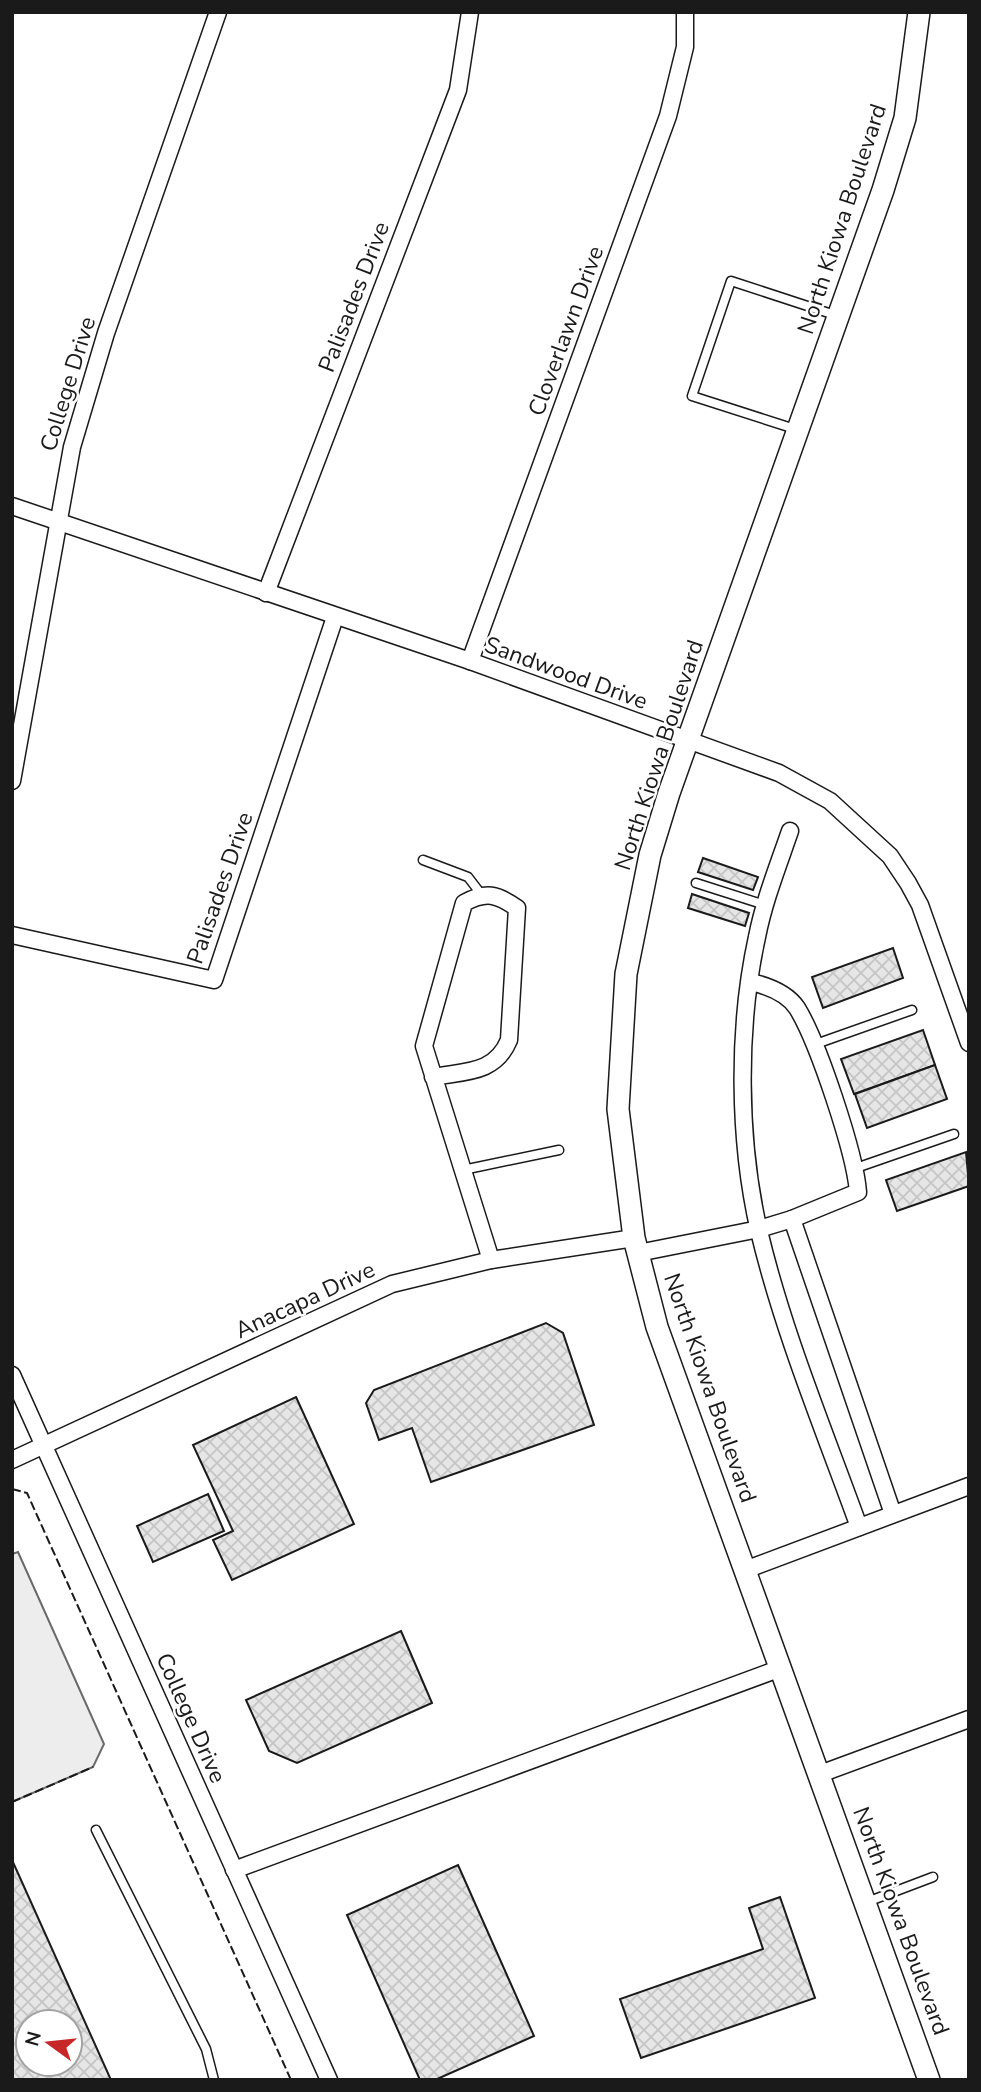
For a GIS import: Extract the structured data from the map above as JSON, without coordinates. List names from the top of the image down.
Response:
{
  "streets": {
    "street": [
      "North Kiowa Boulevard",
      "Palisades Drive",
      "Cloverlawn Drive",
      "College Drive",
      "Sandwood Drive",
      "Anacapa Drive"
    ]
  },
  "crossings": [
    ["North Kiowa Boulevard", "Sandwood Drive"],
    ["North Kiowa Boulevard", "Anacapa Drive"],
    ["Palisades Drive", "Sandwood Drive"],
    ["Cloverlawn Drive", "Sandwood Drive"],
    ["College Drive", "Sandwood Drive"],
    ["College Drive", "Anacapa Drive"]
  ],
  "north": "left"
}
